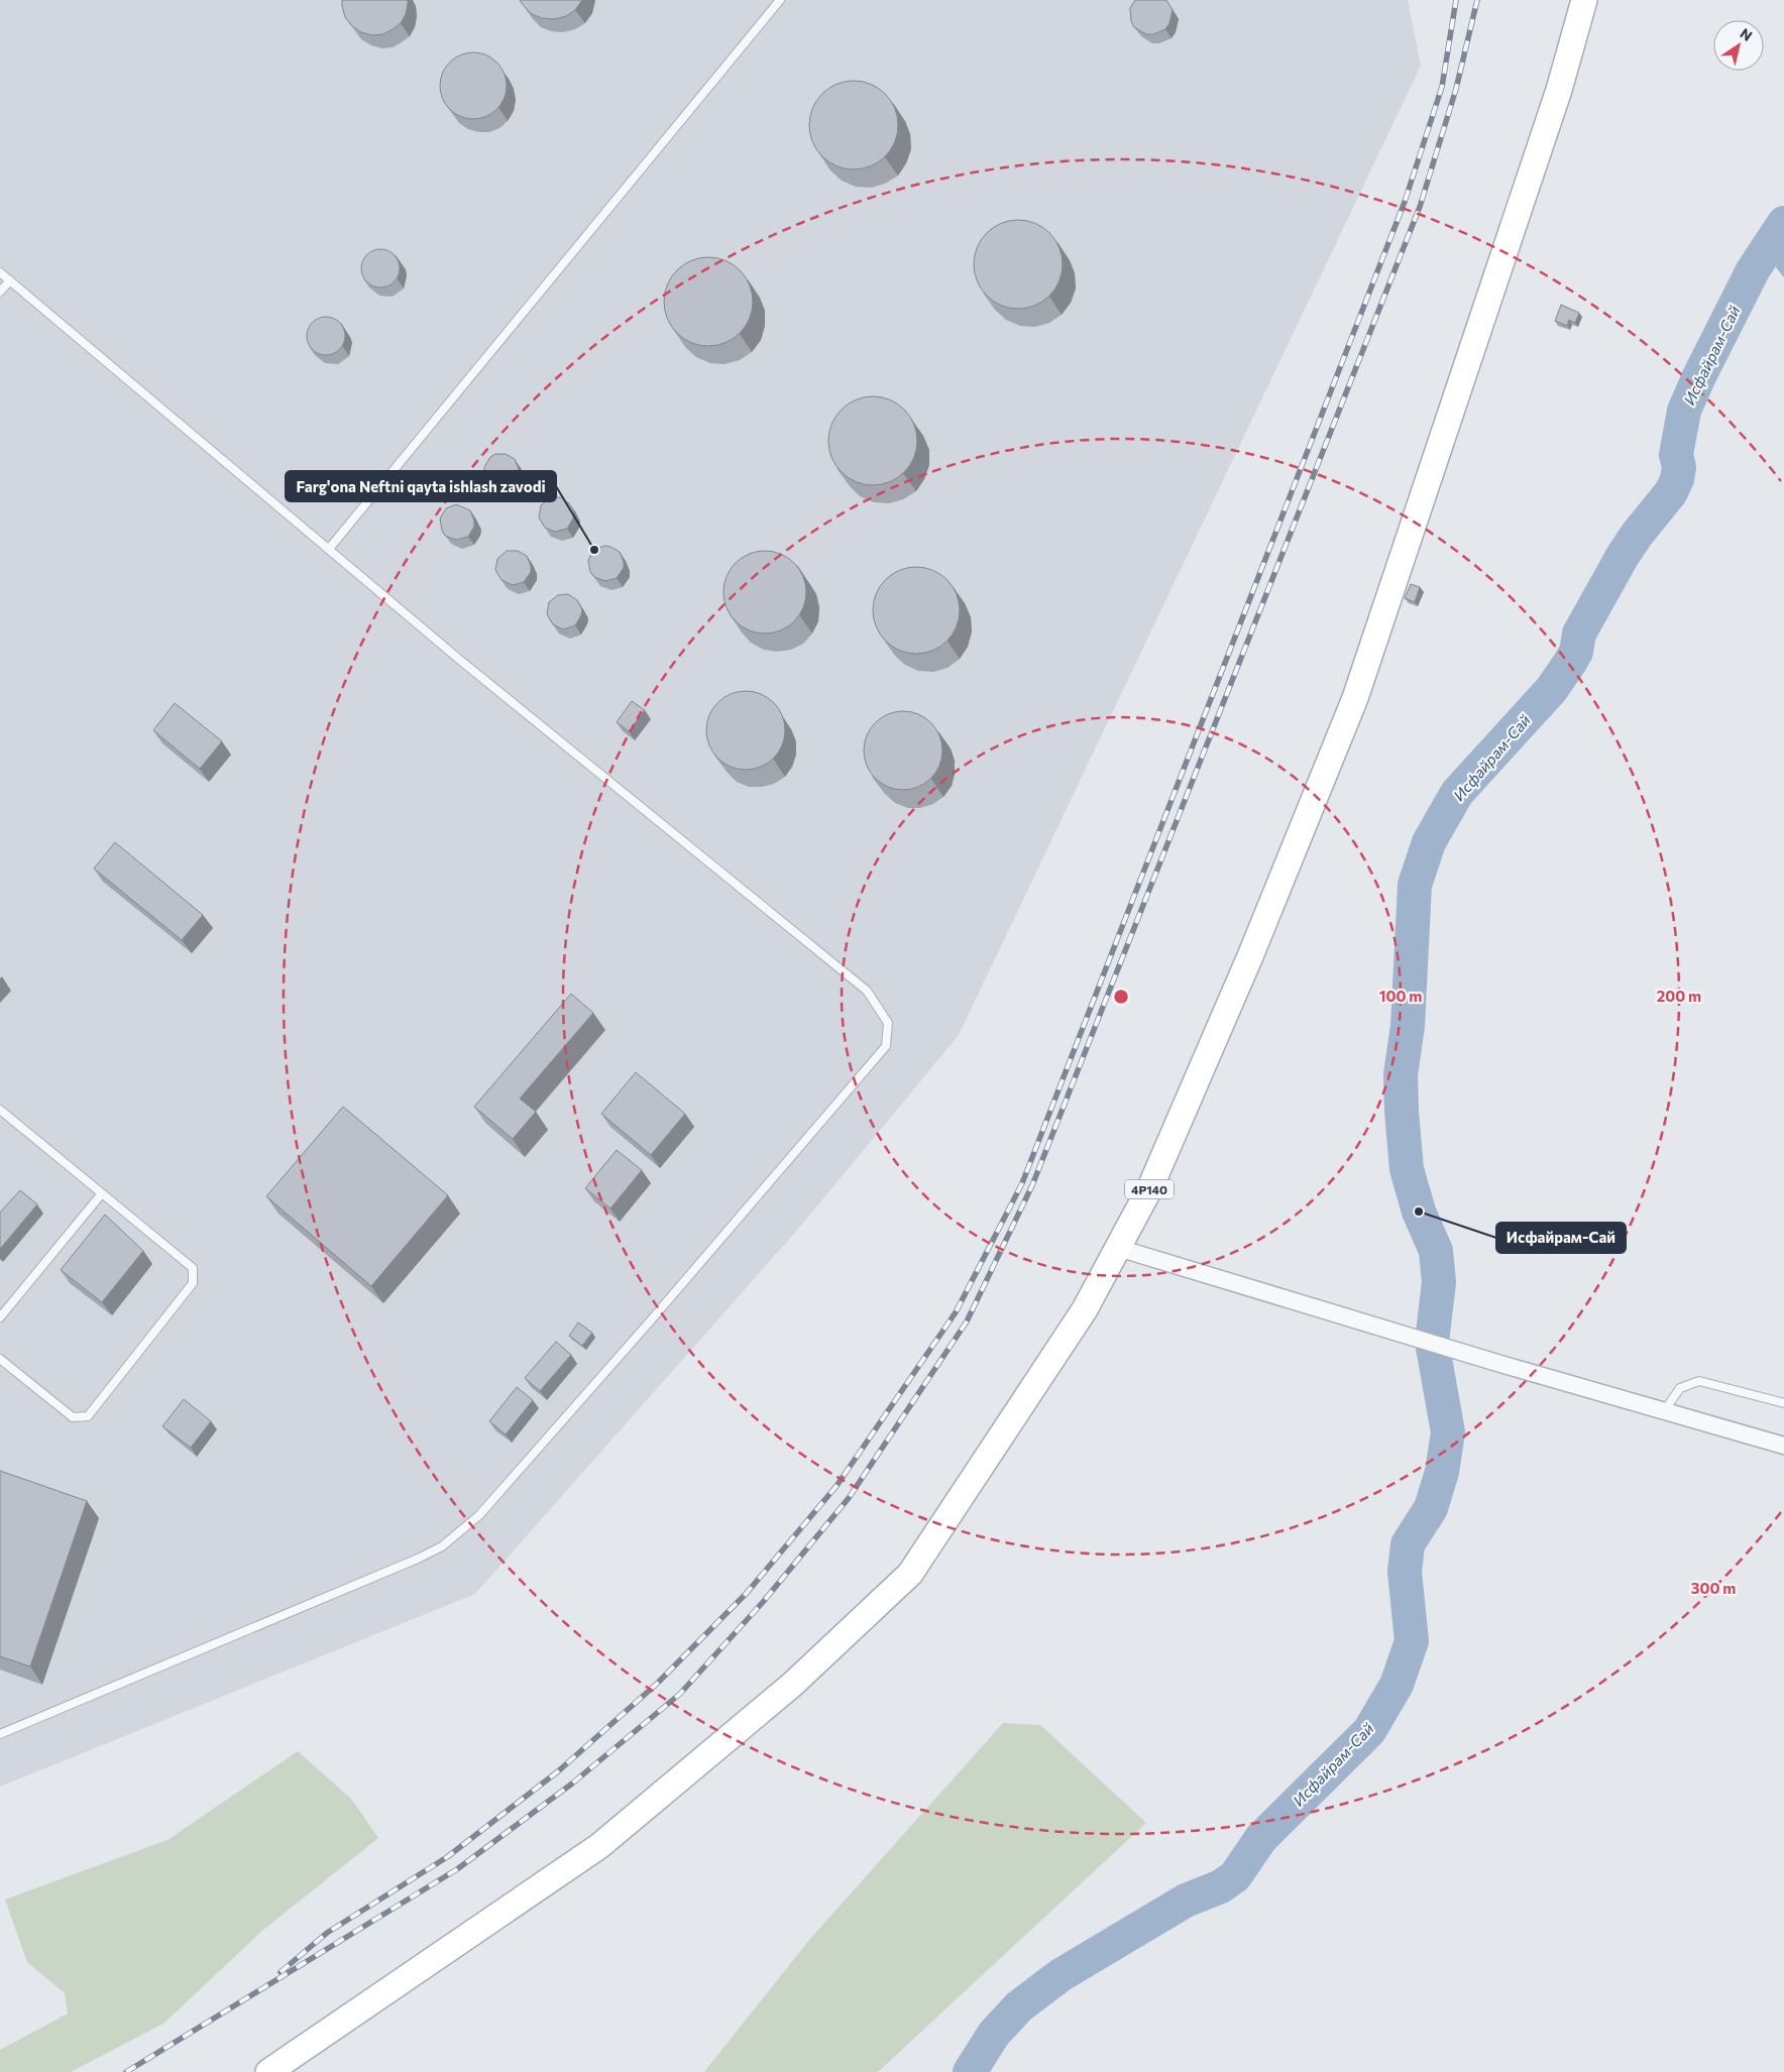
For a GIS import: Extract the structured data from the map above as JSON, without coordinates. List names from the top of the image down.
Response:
{
  "streets": {
    "main road": ["4P140"]
  },
  "water": ["Исфайрам-Сай"],
  "places": ["Farg'ona Neftni qayta ishlash zavodi", "Исфайрам-Сай"],
  "north": "top right",
  "rings": ["100 m", "200 m", "300 m"]
}
